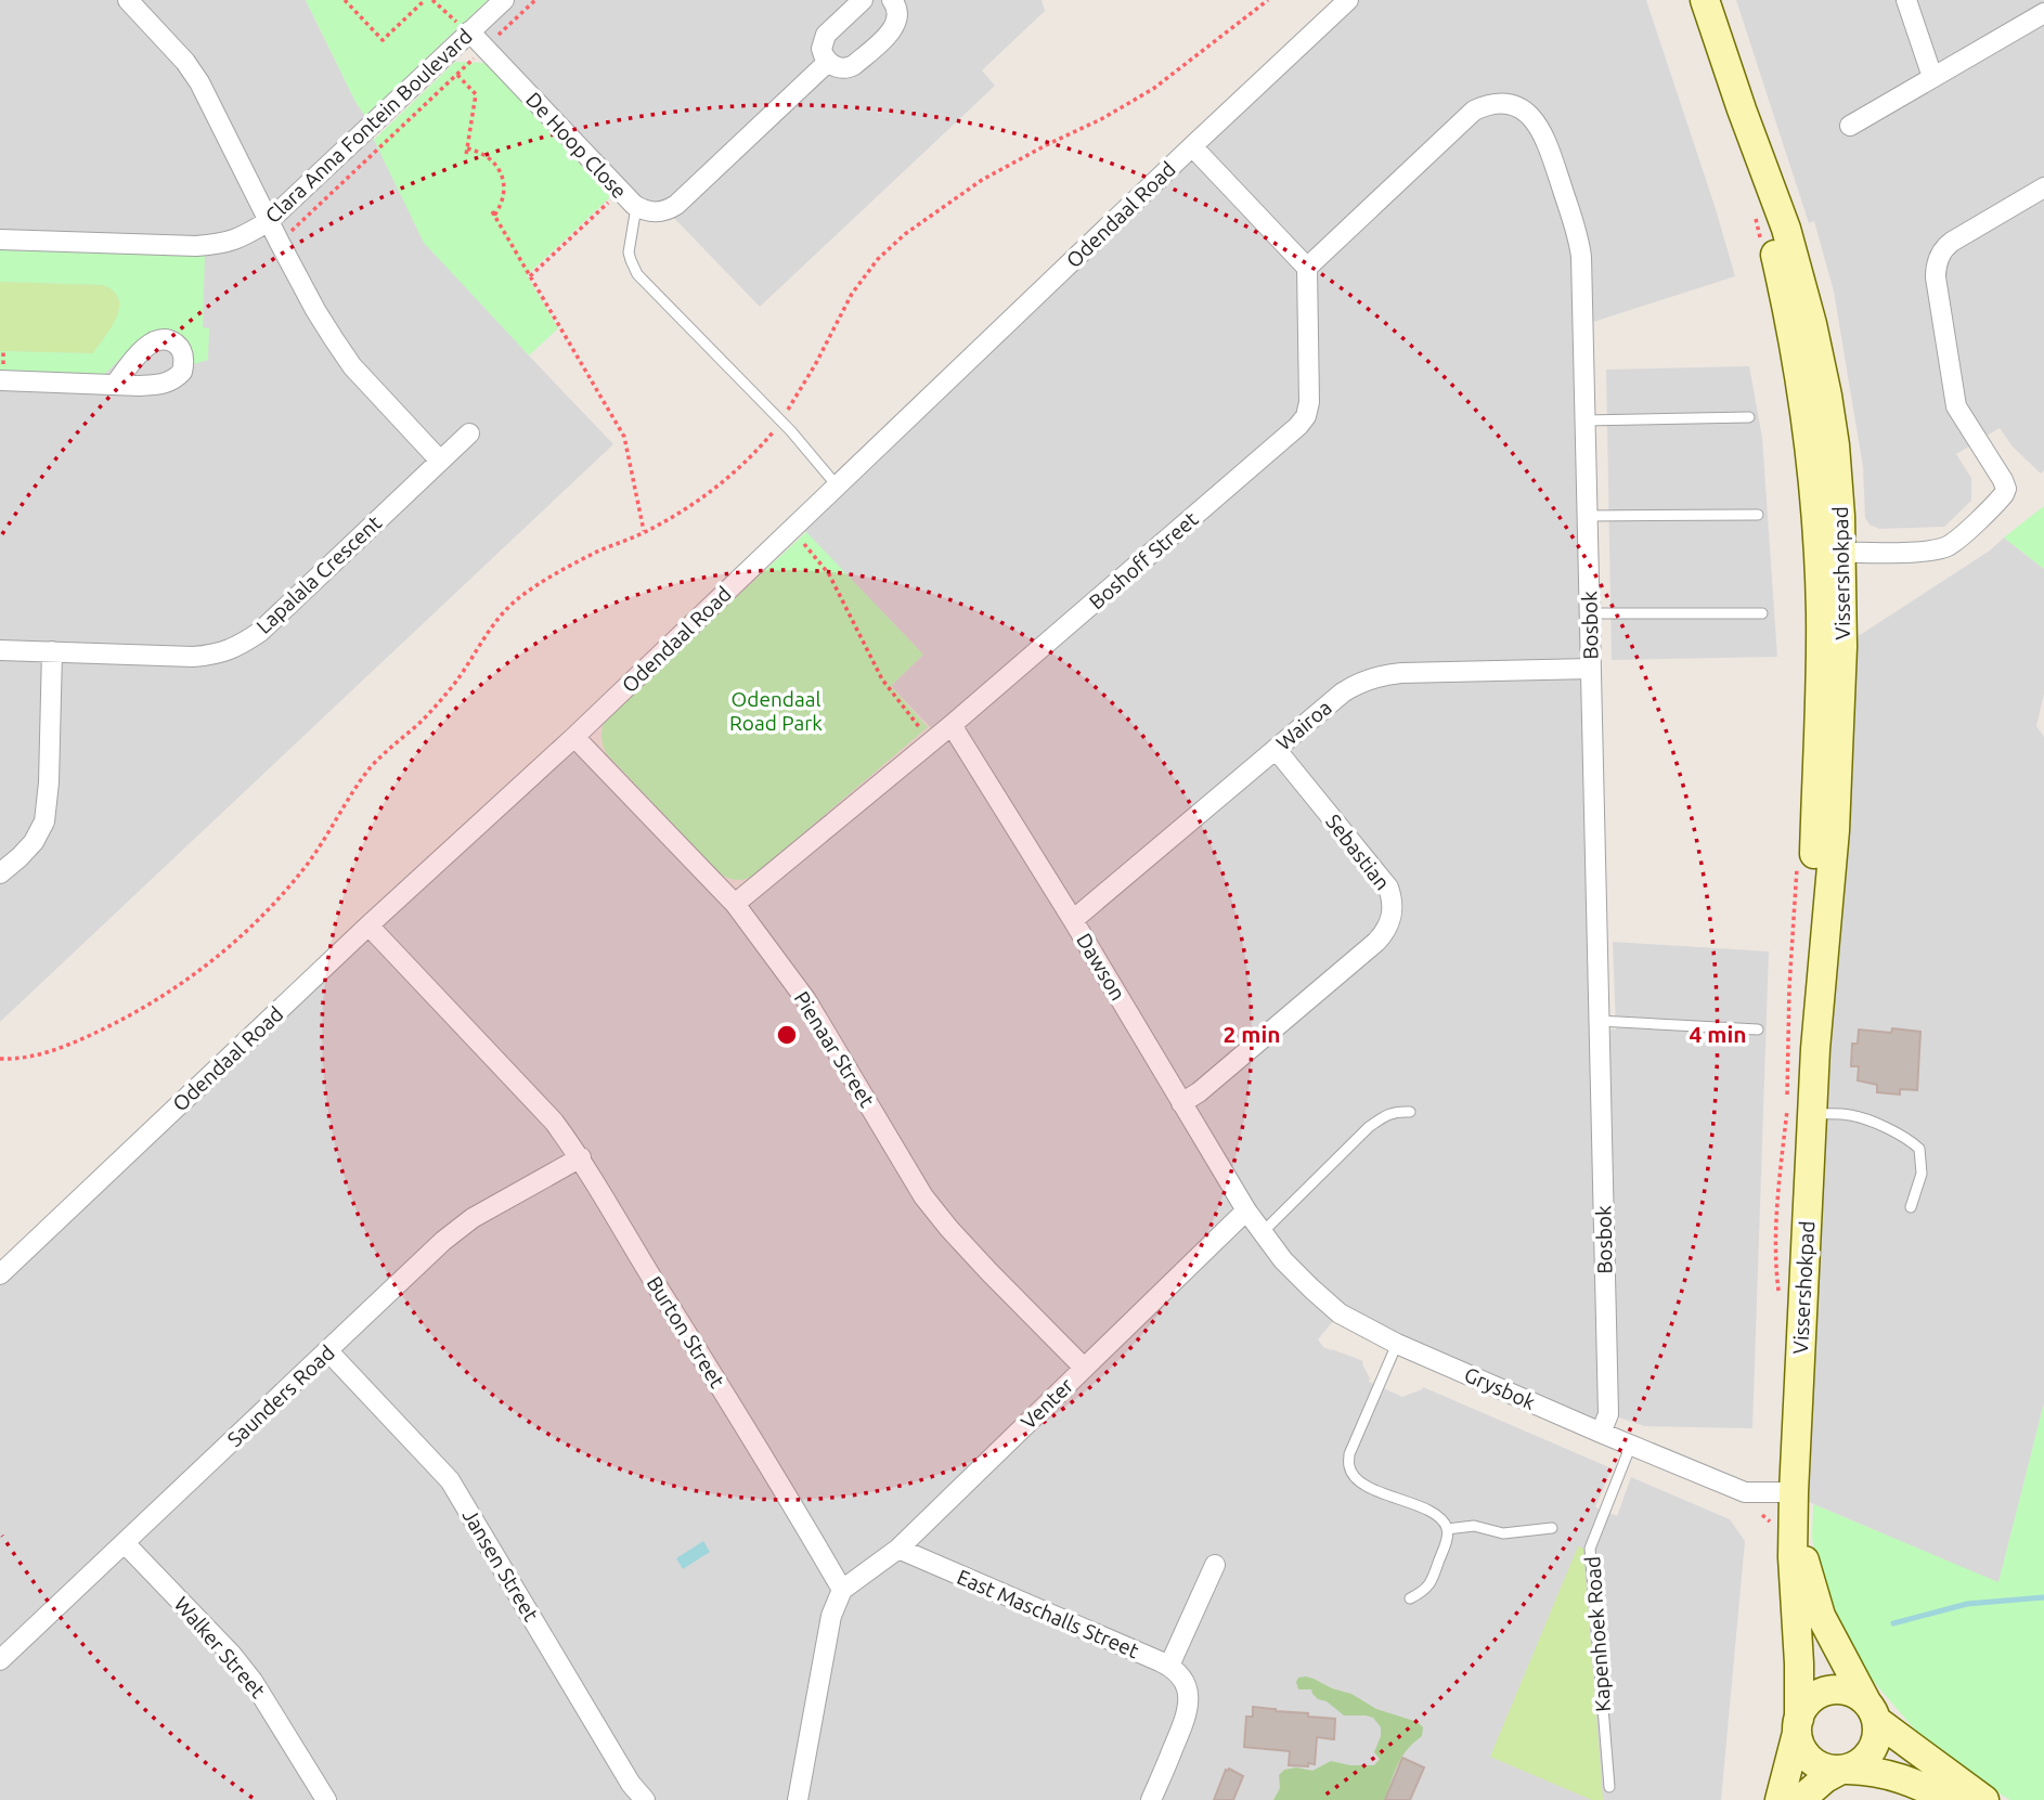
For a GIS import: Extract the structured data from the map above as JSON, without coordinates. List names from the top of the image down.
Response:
{
  "streets": {
    "main road": ["Vissershokpad"],
    "street": [
      "Clara Anna Fontein Boulevard",
      "De Hoop Close",
      "Odendaal Road",
      "Boshoff Street",
      "Lapalala Crescent",
      "Bosbok",
      "Wairoa",
      "Sebastian",
      "Dawson",
      "Pienaar Street",
      "Burton Street",
      "Grysbok",
      "Saunders Road",
      "Venter",
      "Jansen Street",
      "East Maschalls Street",
      "Walker Street"
    ],
    "lane": ["Kapenhoek Road"]
  },
  "crossings": [
    ["Clara Anna Fontein Boulevard", "De Hoop Close"],
    ["Odendaal Road", "Pienaar Street"],
    ["Odendaal Road", "Burton Street"],
    ["Boshoff Street", "Bosbok"],
    ["Boshoff Street", "Dawson"],
    ["Boshoff Street", "Pienaar Street"],
    ["Vissershokpad", "Grysbok"],
    ["Bosbok", "Wairoa"],
    ["Bosbok", "Grysbok"],
    ["Wairoa", "Sebastian"],
    ["Wairoa", "Dawson"],
    ["Sebastian", "Dawson"],
    ["Dawson", "Grysbok"],
    ["Dawson", "Venter"],
    ["Pienaar Street", "Venter"],
    ["Burton Street", "Saunders Road"],
    ["Burton Street", "Venter"],
    ["Grysbok", "Venter"],
    ["Grysbok", "Kapenhoek Road"],
    ["Saunders Road", "Jansen Street"],
    ["Saunders Road", "Walker Street"],
    ["Venter", "East Maschalls Street"]
  ],
  "parks": ["Odendaal Road Park"],
  "rings": ["2 min", "4 min"]
}
